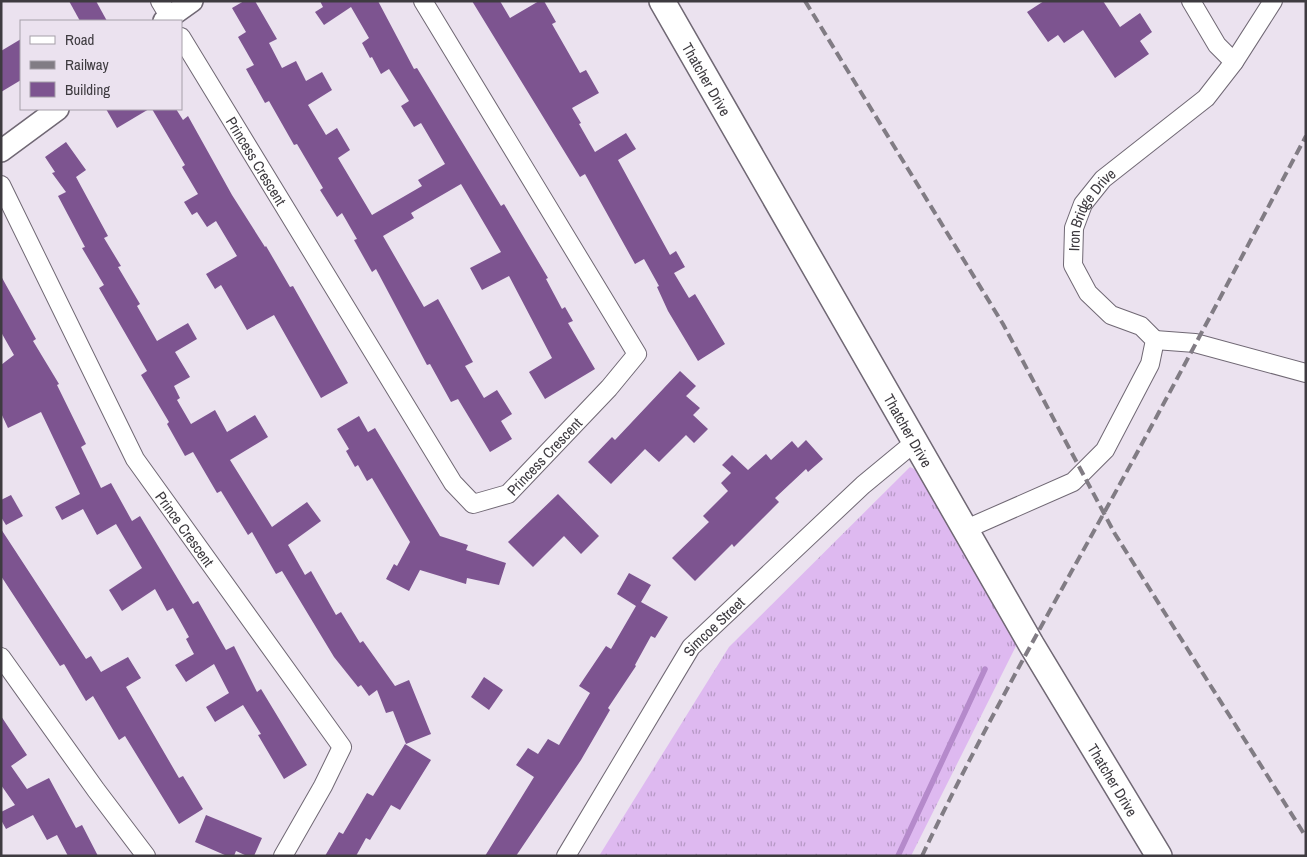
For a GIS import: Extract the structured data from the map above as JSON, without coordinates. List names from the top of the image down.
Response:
{
  "streets": {
    "main road": ["Thatcher Drive"],
    "street": [
      "Princess Crescent",
      "Iron Bridge Drive",
      "Prince Crescent",
      "Simcoe Street"
    ]
  },
  "crossings": [
    ["Thatcher Drive", "Simcoe Street"]
  ],
  "legend": ["Road", "Railway", "Building"]
}
